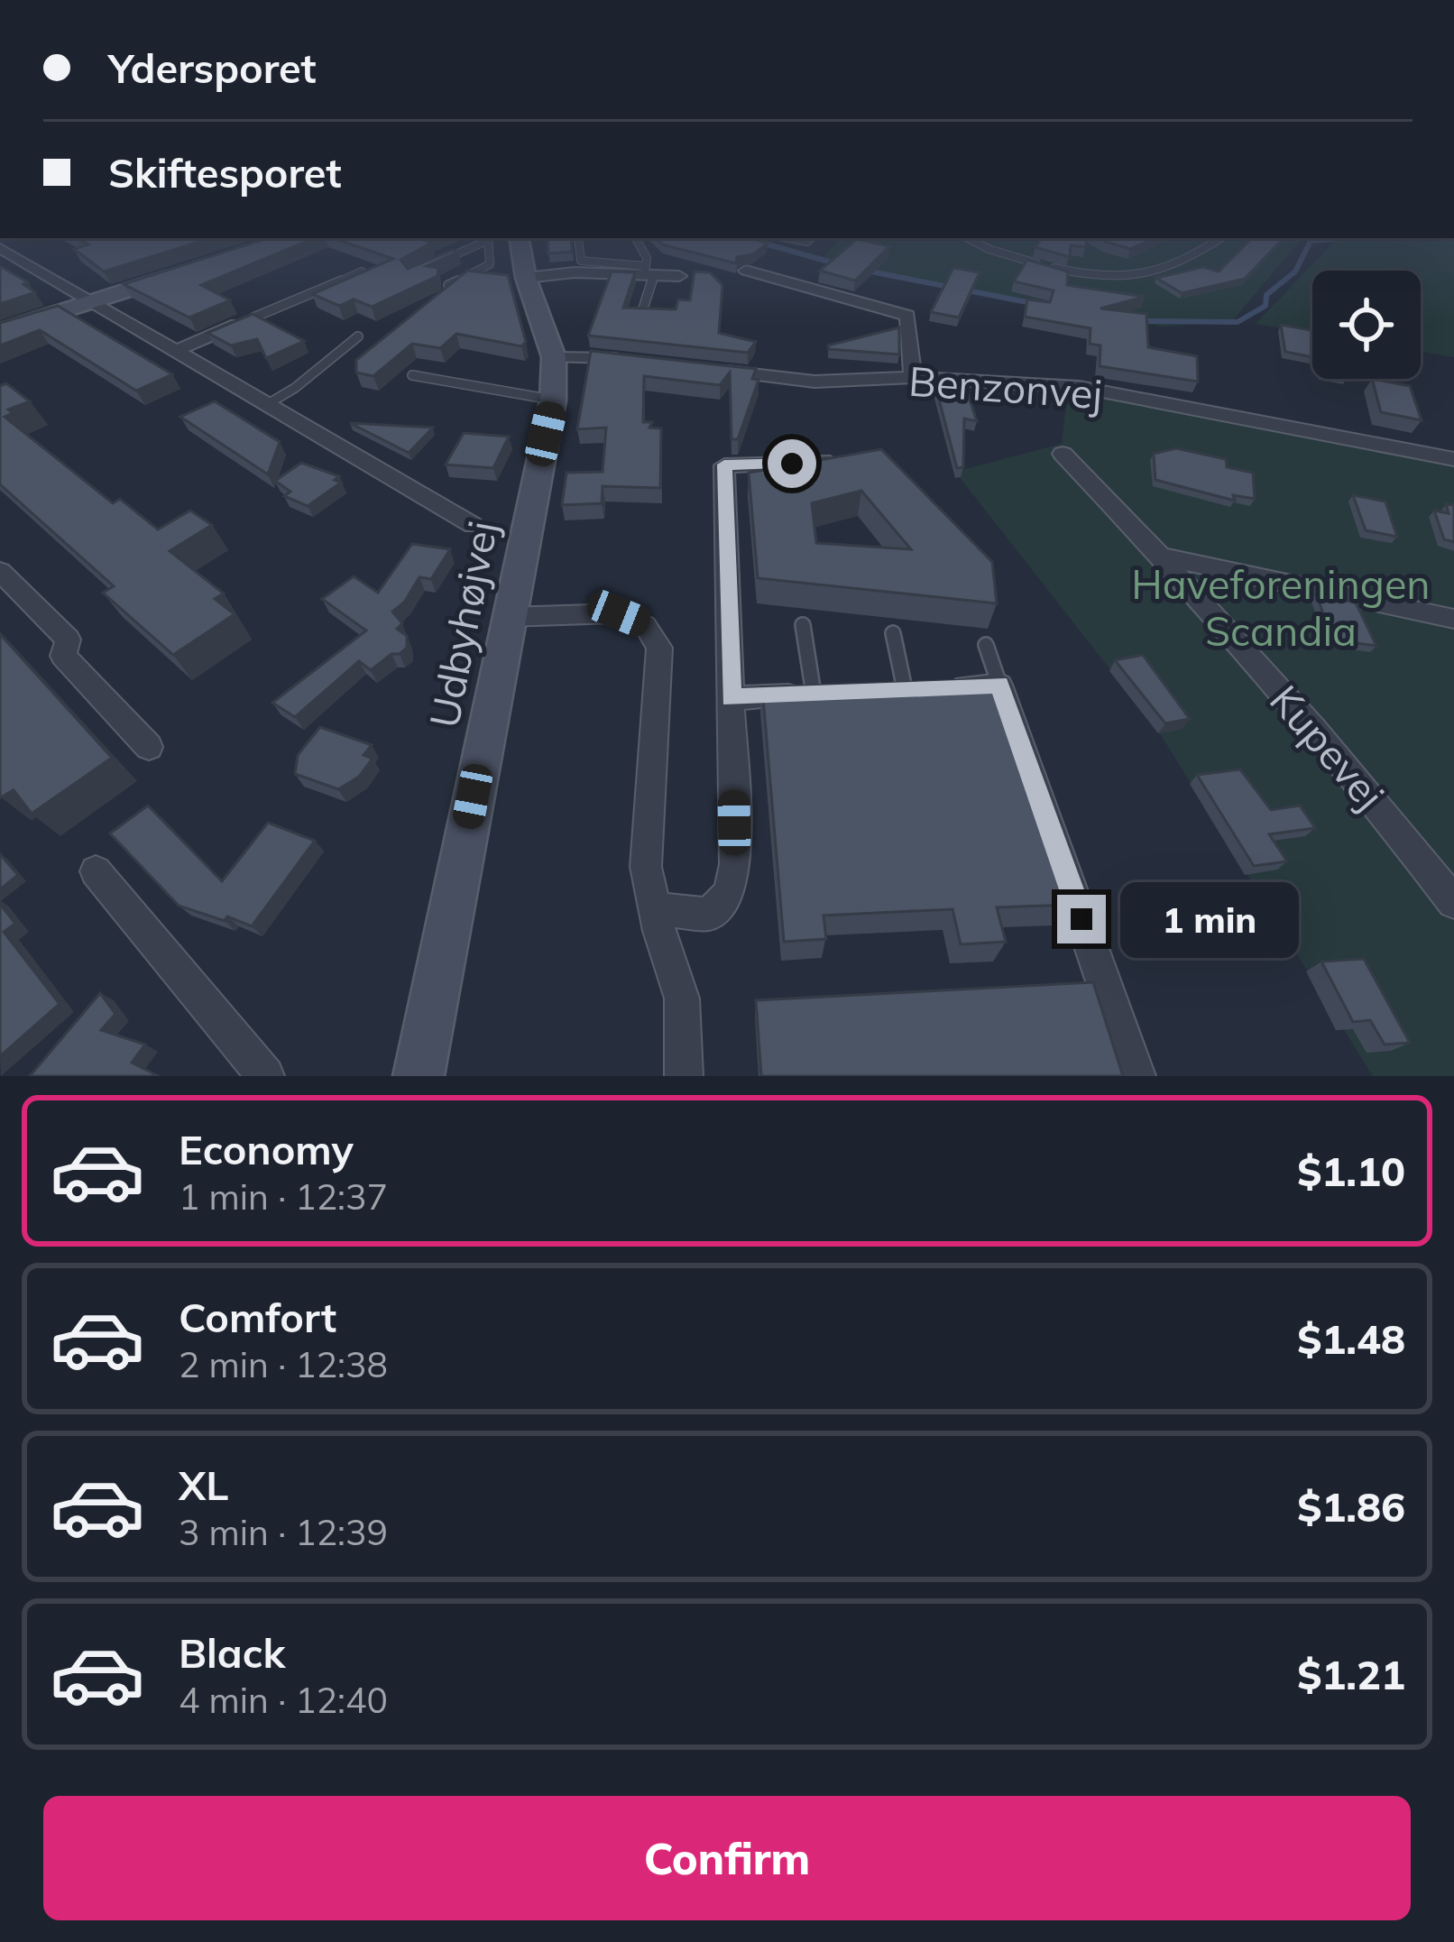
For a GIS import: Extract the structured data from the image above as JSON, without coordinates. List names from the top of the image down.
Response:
{
  "streets": {
    "street": ["Benzonvej", "Udbyhøjvej", "Kupevej"]
  },
  "parks": ["Haveforeningen Scandia"],
  "page": {
    "banner": ["Ydersporet", "Skiftesporet"],
    "bubble": "1 min",
    "list": [
      {
        "name": "Economy",
        "note": "1 min · 12:37",
        "value": "$1.10"
      },
      {
        "name": "Comfort",
        "note": "2 min · 12:38",
        "value": "$1.48"
      },
      {
        "name": "XL",
        "note": "3 min · 12:39",
        "value": "$1.86"
      },
      {
        "name": "Black",
        "note": "4 min · 12:40",
        "value": "$1.21"
      }
    ],
    "buttons": "Confirm"
  }
}
